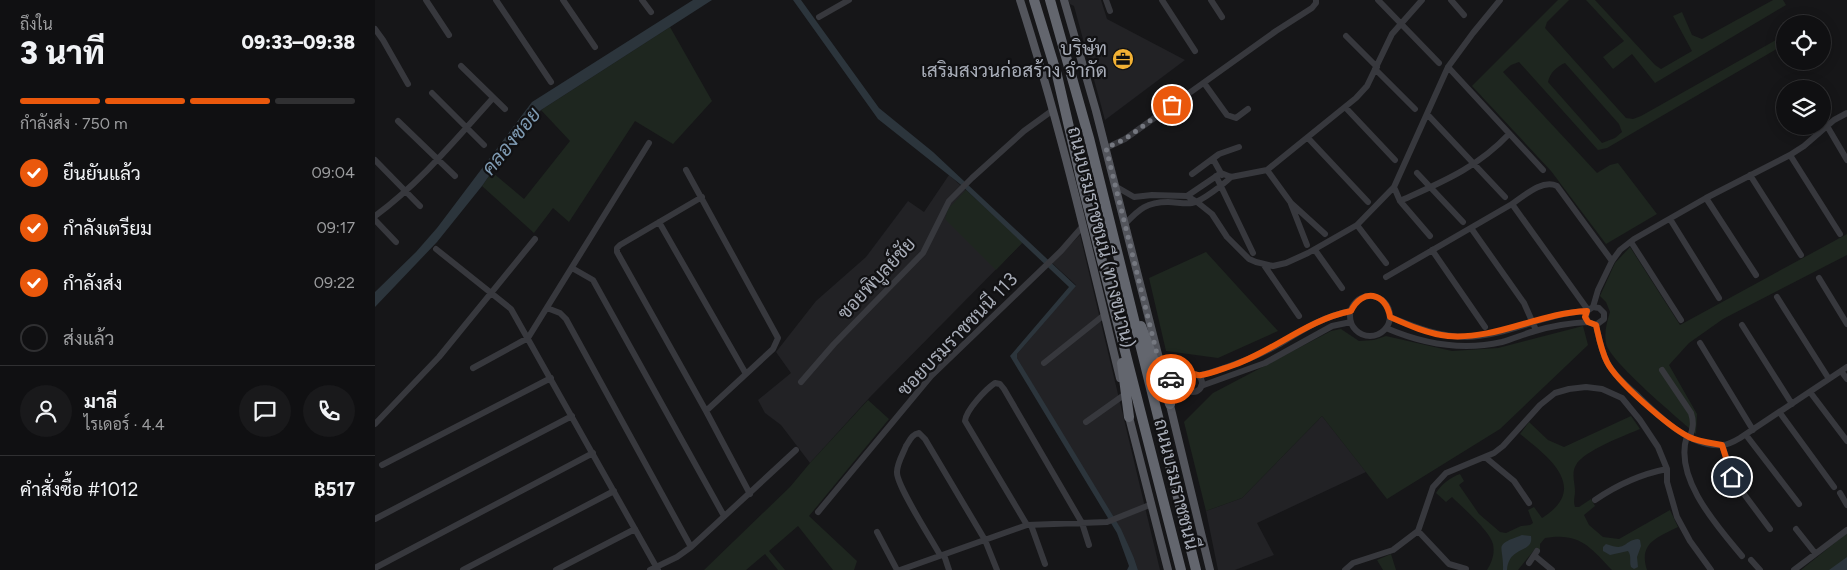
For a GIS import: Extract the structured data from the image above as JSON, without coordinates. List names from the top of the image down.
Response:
{
  "streets": {
    "highway": ["ถนนบรมราชชนนี"],
    "main road": ["ถนนบรมราชชนนี (ทางขนาน)"],
    "street": ["ซอยพิบูลย์ชัย", "ซอยบรมราชชนนี 113"]
  },
  "crossings": [
    ["ถนนบรมราชชนนี (ทางขนาน)", "ซอยพิบูลย์ชัย"],
    ["ถนนบรมราชชนนี (ทางขนาน)", "ซอยบรมราชชนนี 113"]
  ],
  "water": ["คลองซอย"],
  "places": {
    "office": ["บริษัท เสริมสงวนก่อสร้าง จำกัด"]
  },
  "page": {
    "heading": ["3 นาที", "ถึงใน", "09:33–09:38"],
    "panel": [
      "มาลี",
      "ไรเดอร์ · 4.4",
      "คำสั่งซื้อ #1012",
      "฿517"
    ],
    "bar": "กำลังส่ง · 750 m",
    "list": [
      ["ยืนยันแล้ว", "09:04"],
      ["กำลังเตรียม", "09:17"],
      ["กำลังส่ง", "09:22"],
      "ส่งแล้ว"
    ]
  }
}
